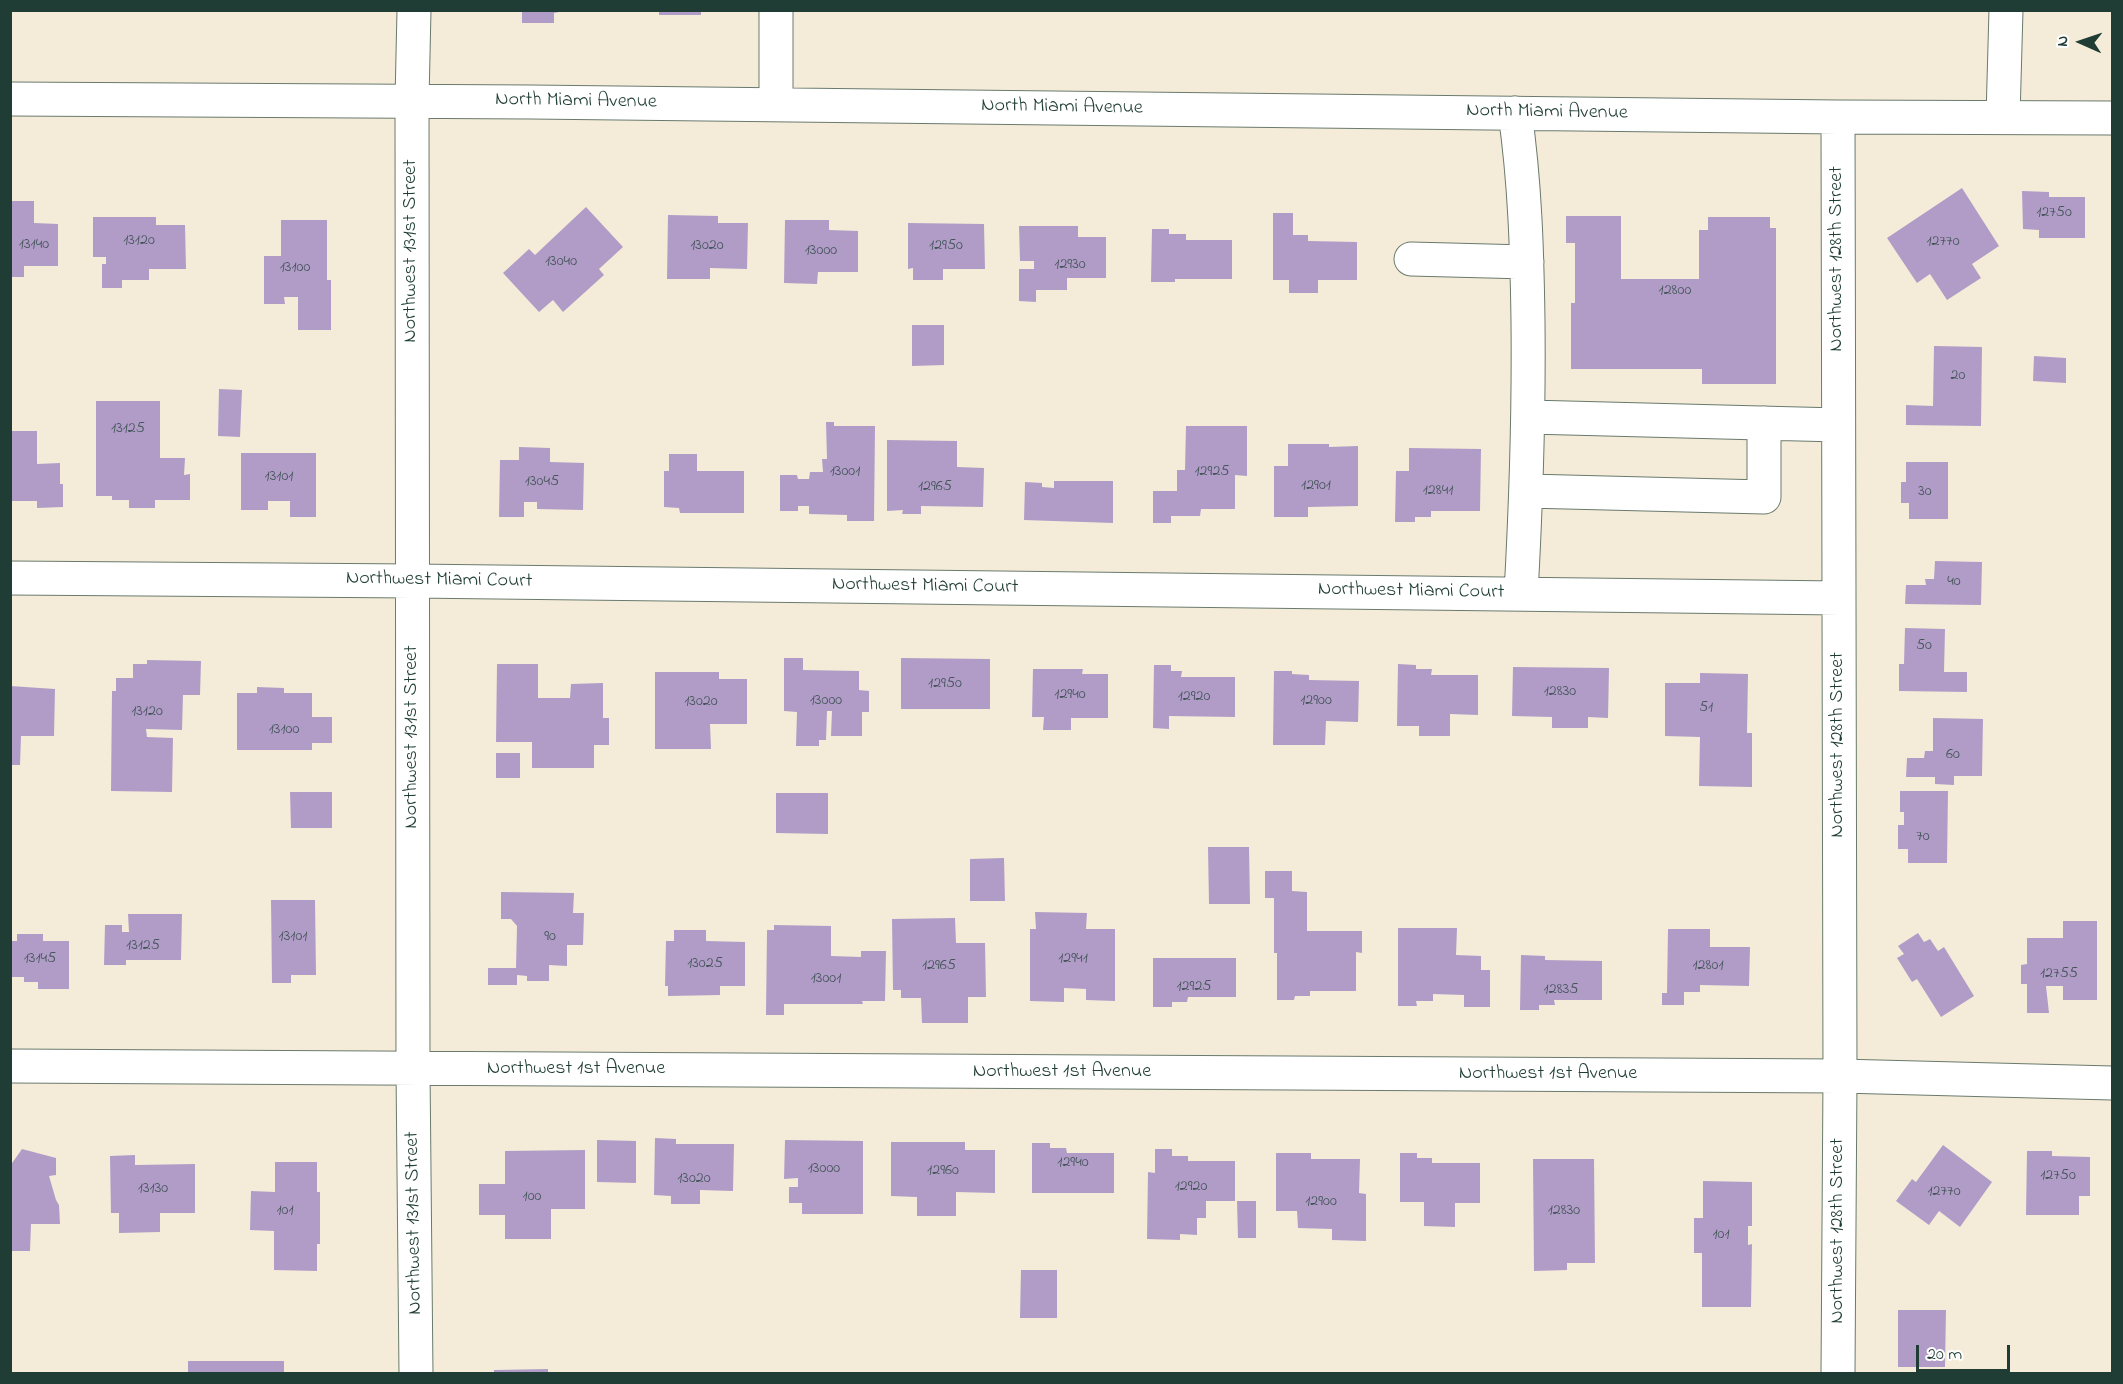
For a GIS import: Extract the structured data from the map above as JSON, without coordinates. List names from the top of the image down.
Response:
{
  "streets": {
    "street": [
      "North Miami Avenue",
      "Northwest 131st Street",
      "Northwest 128th Street",
      "Northwest Miami Court",
      "Northwest 1st Avenue"
    ]
  },
  "crossings": [
    ["North Miami Avenue", "Northwest 131st Street"],
    ["North Miami Avenue", "Northwest 128th Street"],
    ["Northwest 131st Street", "Northwest Miami Court"],
    ["Northwest 131st Street", "Northwest 1st Avenue"],
    ["Northwest 128th Street", "Northwest Miami Court"],
    ["Northwest 128th Street", "Northwest 1st Avenue"]
  ],
  "house_numbers": [
    "12750",
    "13120",
    "12770",
    "13140",
    "13020",
    "12950",
    "13000",
    "13040",
    "12930",
    "13100",
    "12800",
    "20",
    "13125",
    "13001",
    "12925",
    "13101",
    "13045",
    "12901",
    "12965",
    "12841",
    "30",
    "40",
    "50",
    "12950",
    "12830",
    "12940",
    "12920",
    "13000",
    "12900",
    "13020",
    "51",
    "13120",
    "13100",
    "60",
    "70",
    "13101",
    "90",
    "13125",
    "13145",
    "12941",
    "13025",
    "12965",
    "12801",
    "12755",
    "13001",
    "12925",
    "12835",
    "12940",
    "13000",
    "12960",
    "12750",
    "13020",
    "12920",
    "13130",
    "12770",
    "100",
    "12900",
    "101",
    "12830",
    "101"
  ],
  "scale_bar": "20 m",
  "north": "left"
}
